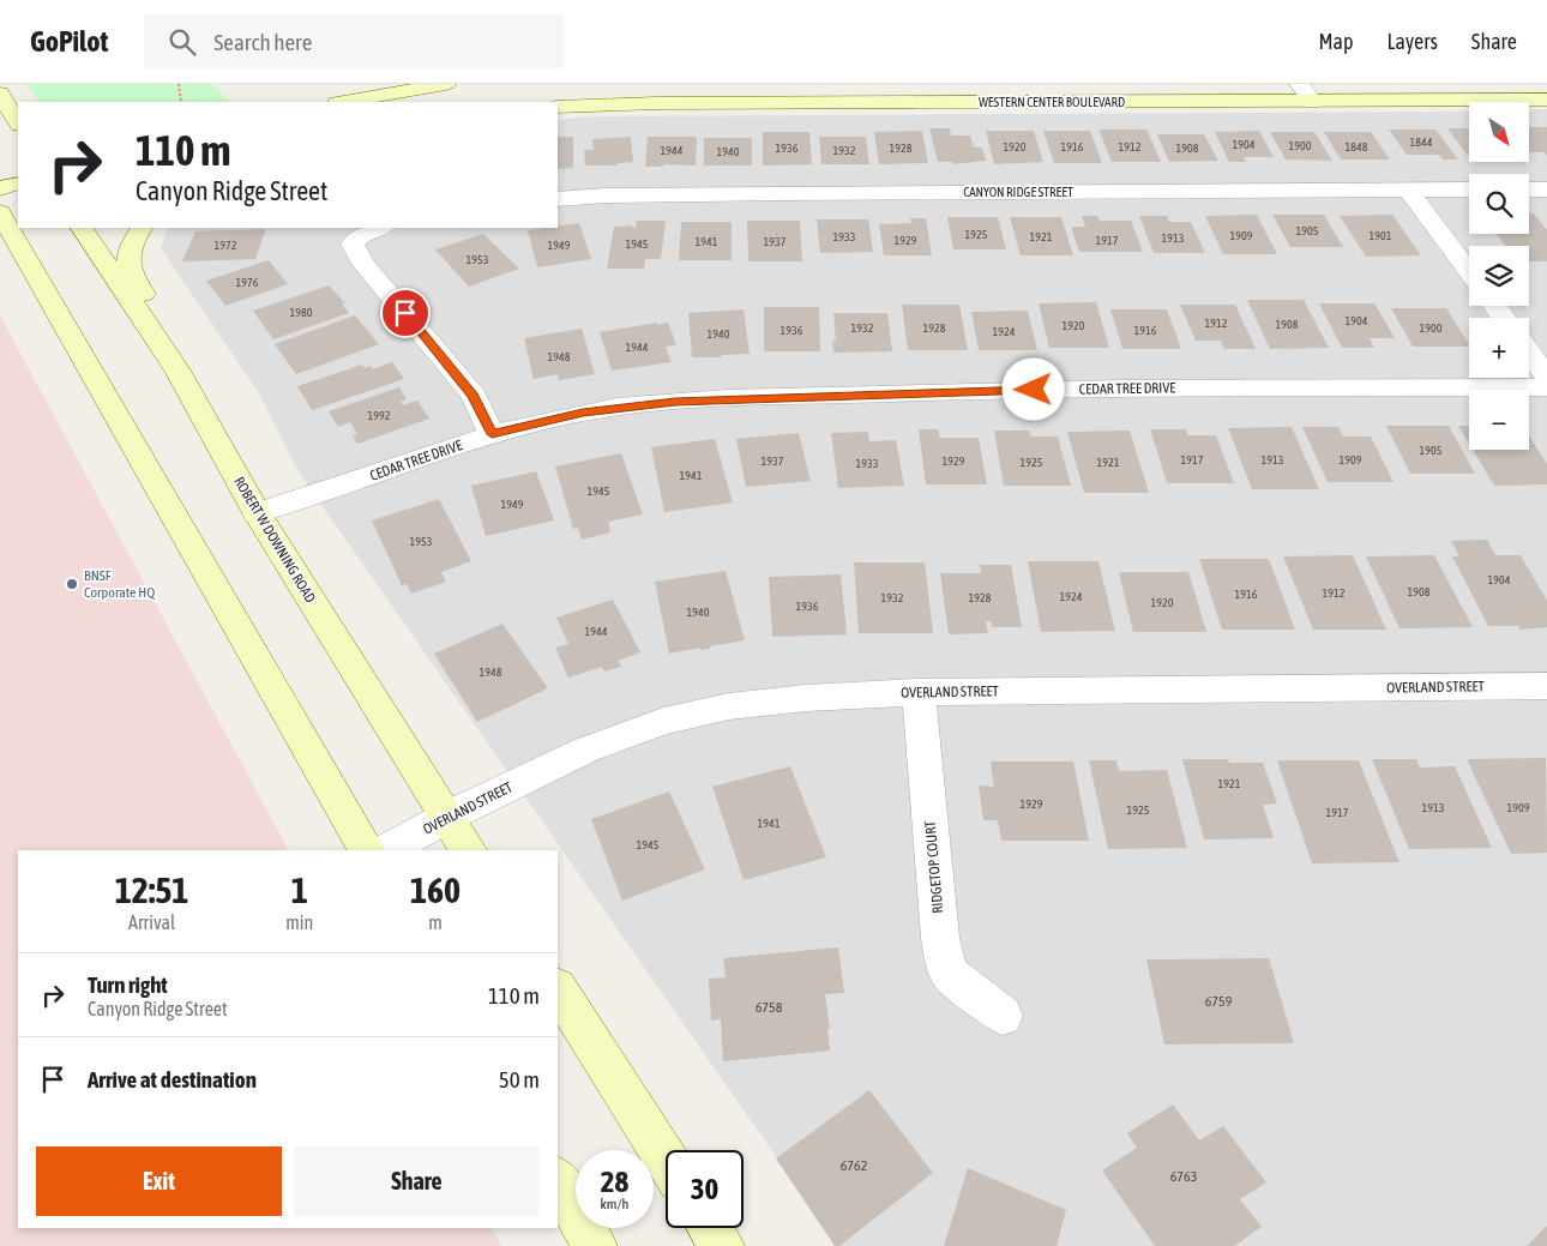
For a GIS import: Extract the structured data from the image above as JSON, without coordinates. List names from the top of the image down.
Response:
{
  "streets": {
    "main road": ["WESTERN CENTER BOULEVARD", "ROBERT W DOWNING ROAD"],
    "street": [
      "CANYON RIDGE STREET",
      "CEDAR TREE DRIVE",
      "OVERLAND STREET",
      "RIDGETOP COURT"
    ]
  },
  "crossings": [
    ["CEDAR TREE DRIVE", "ROBERT W DOWNING ROAD"],
    ["ROBERT W DOWNING ROAD", "OVERLAND STREET"],
    ["OVERLAND STREET", "RIDGETOP COURT"]
  ],
  "places": ["BNSF Corporate HQ"],
  "house_numbers": [
    "1844",
    "1904",
    "1900",
    "1920",
    "1916",
    "1912",
    "1848",
    "1936",
    "1928",
    "1908",
    "1944",
    "1932",
    "1940",
    "1905",
    "1925",
    "1909",
    "1901",
    "1933",
    "1921",
    "1913",
    "1929",
    "1917",
    "1941",
    "1937",
    "1945",
    "1972",
    "1949",
    "1953",
    "1976",
    "1980",
    "1904",
    "1912",
    "1908",
    "1920",
    "1932",
    "1928",
    "1900",
    "1936",
    "1916",
    "1924",
    "1940",
    "1944",
    "1948",
    "1992",
    "1905",
    "1917",
    "1913",
    "1909",
    "1937",
    "1929",
    "1925",
    "1921",
    "1933",
    "1941",
    "1945",
    "1949",
    "1953",
    "1904",
    "1908",
    "1912",
    "1916",
    "1924",
    "1932",
    "1928",
    "1920",
    "1936",
    "1940",
    "1944",
    "1948",
    "1921",
    "1929",
    "1913",
    "1909",
    "1925",
    "1917",
    "1941",
    "1945",
    "6759",
    "6758",
    "6762",
    "6763"
  ],
  "north": "bottom right",
  "page": {
    "header": "GoPilot",
    "search": "Search here",
    "nav": ["Map", "Layers", "Share"],
    "map_buttons": ["+", "−"],
    "turn": ["110 m", "Canyon Ridge Street"],
    "eta": [
      "12:51",
      "Arrival",
      "1",
      "min",
      "160",
      "m"
    ],
    "list": [
      {
        "name": "Turn right",
        "note": "Canyon Ridge Street",
        "value": "110 m"
      },
      {
        "name": "Arrive at destination",
        "value": "50 m"
      }
    ],
    "buttons": ["Exit", "Share"],
    "speed": "28 km/h",
    "limit": "30"
  }
}
